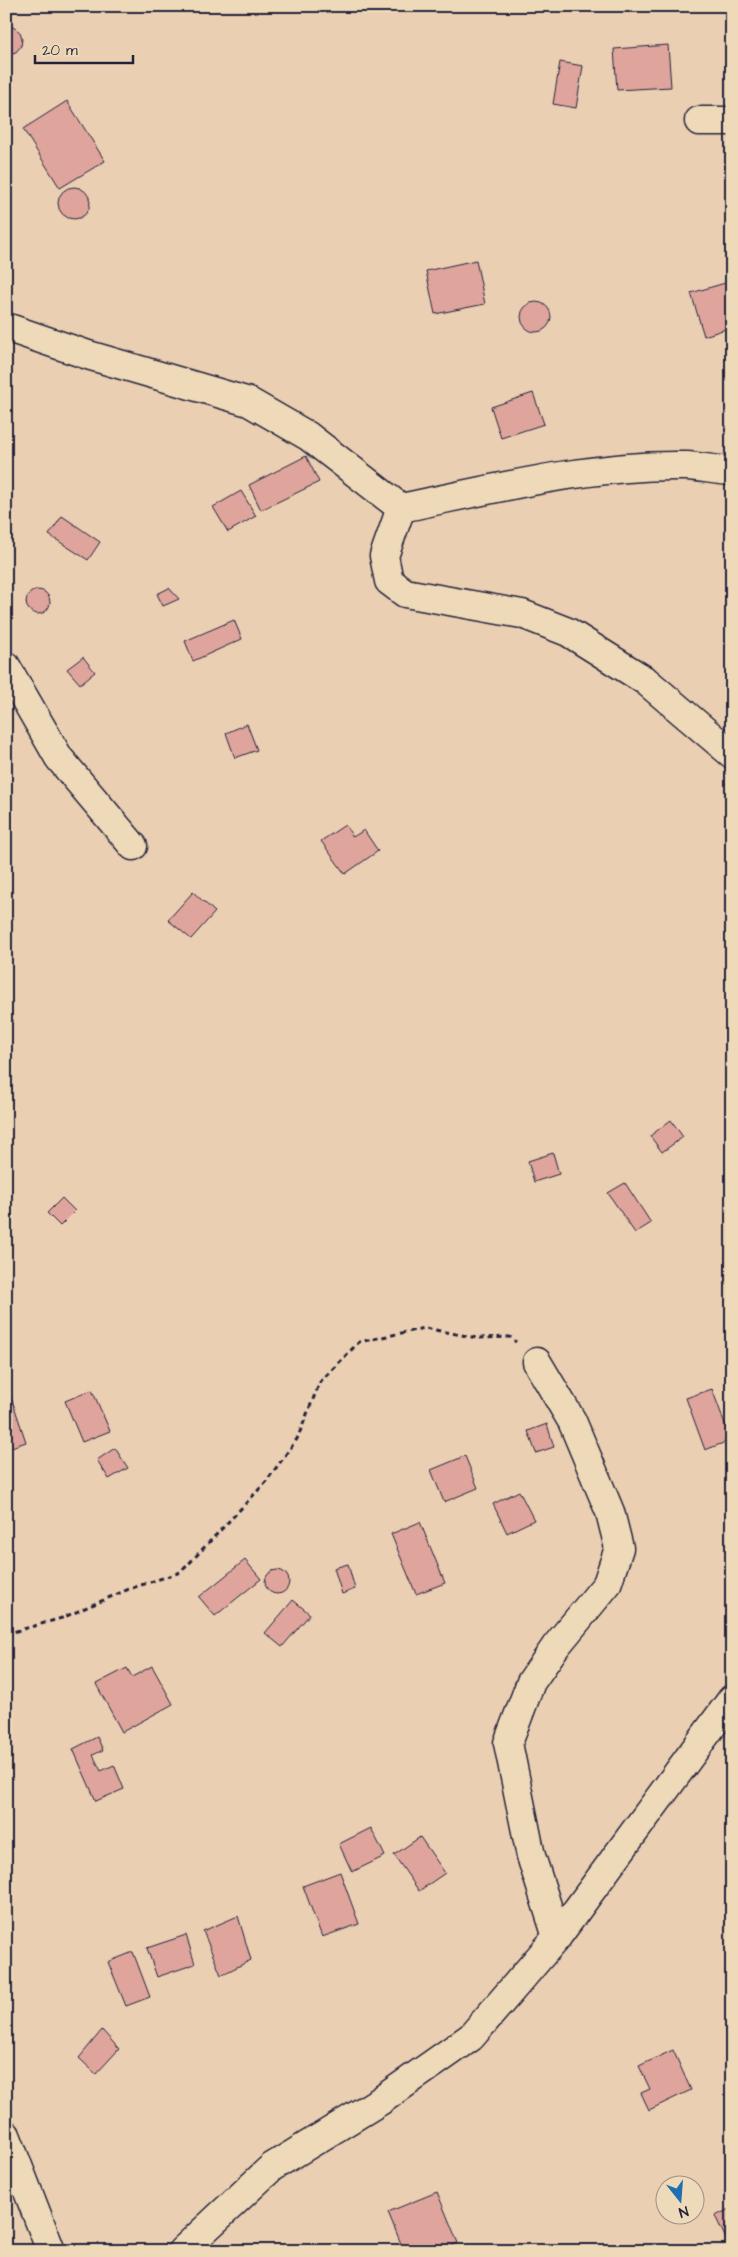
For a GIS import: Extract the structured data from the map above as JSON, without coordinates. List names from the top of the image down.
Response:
{
  "scale_bar": "20 m",
  "north": "bottom"
}
